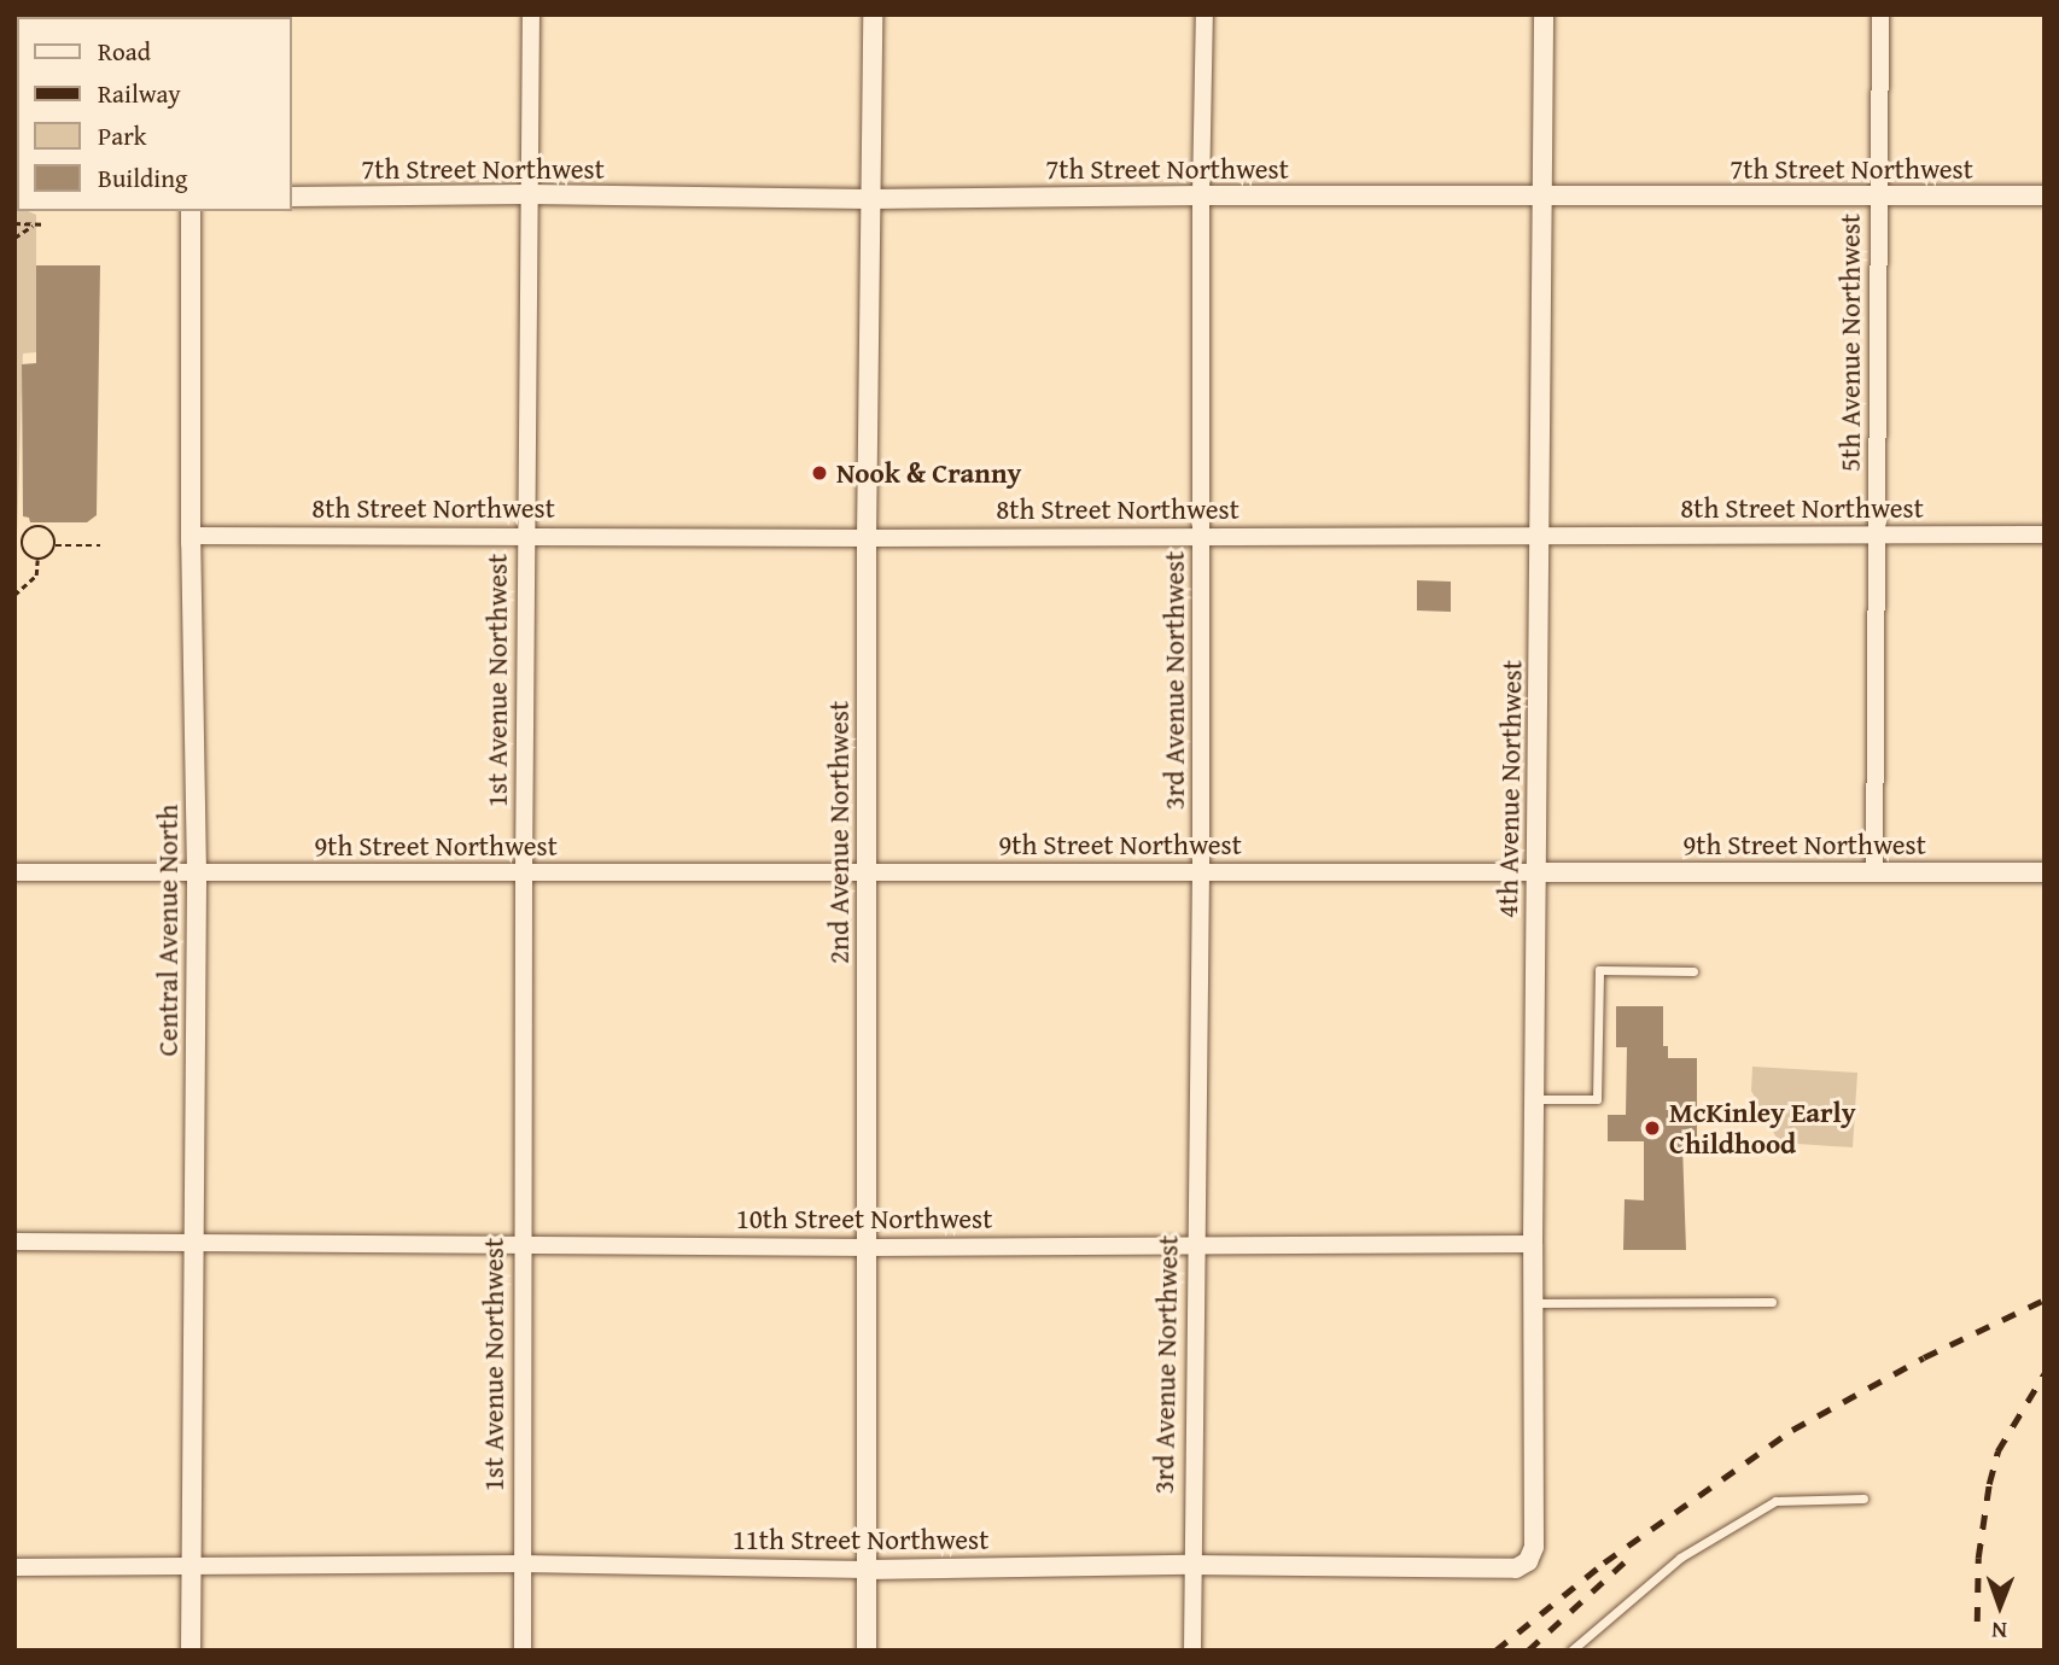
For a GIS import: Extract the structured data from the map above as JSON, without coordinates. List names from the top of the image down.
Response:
{
  "streets": {
    "street": [
      "7th Street Northwest",
      "5th Avenue Northwest",
      "8th Street Northwest",
      "1st Avenue Northwest",
      "3rd Avenue Northwest",
      "4th Avenue Northwest",
      "2nd Avenue Northwest",
      "9th Street Northwest",
      "Central Avenue North",
      "10th Street Northwest",
      "11th Street Northwest"
    ]
  },
  "crossings": [
    ["7th Street Northwest", "5th Avenue Northwest"],
    ["7th Street Northwest", "1st Avenue Northwest"],
    ["7th Street Northwest", "3rd Avenue Northwest"],
    ["7th Street Northwest", "4th Avenue Northwest"],
    ["7th Street Northwest", "2nd Avenue Northwest"],
    ["5th Avenue Northwest", "8th Street Northwest"],
    ["5th Avenue Northwest", "9th Street Northwest"],
    ["8th Street Northwest", "1st Avenue Northwest"],
    ["8th Street Northwest", "3rd Avenue Northwest"],
    ["8th Street Northwest", "4th Avenue Northwest"],
    ["8th Street Northwest", "2nd Avenue Northwest"],
    ["8th Street Northwest", "Central Avenue North"],
    ["1st Avenue Northwest", "9th Street Northwest"],
    ["1st Avenue Northwest", "10th Street Northwest"],
    ["1st Avenue Northwest", "11th Street Northwest"],
    ["3rd Avenue Northwest", "9th Street Northwest"],
    ["3rd Avenue Northwest", "10th Street Northwest"],
    ["3rd Avenue Northwest", "11th Street Northwest"],
    ["4th Avenue Northwest", "9th Street Northwest"],
    ["4th Avenue Northwest", "10th Street Northwest"],
    ["4th Avenue Northwest", "11th Street Northwest"],
    ["2nd Avenue Northwest", "9th Street Northwest"],
    ["2nd Avenue Northwest", "10th Street Northwest"],
    ["2nd Avenue Northwest", "11th Street Northwest"],
    ["9th Street Northwest", "Central Avenue North"],
    ["Central Avenue North", "10th Street Northwest"],
    ["Central Avenue North", "11th Street Northwest"]
  ],
  "places": ["Nook & Cranny", "McKinley Early Childhood"],
  "legend": [
    "Road",
    "Railway",
    "Park",
    "Building"
  ],
  "north": "bottom"
}
